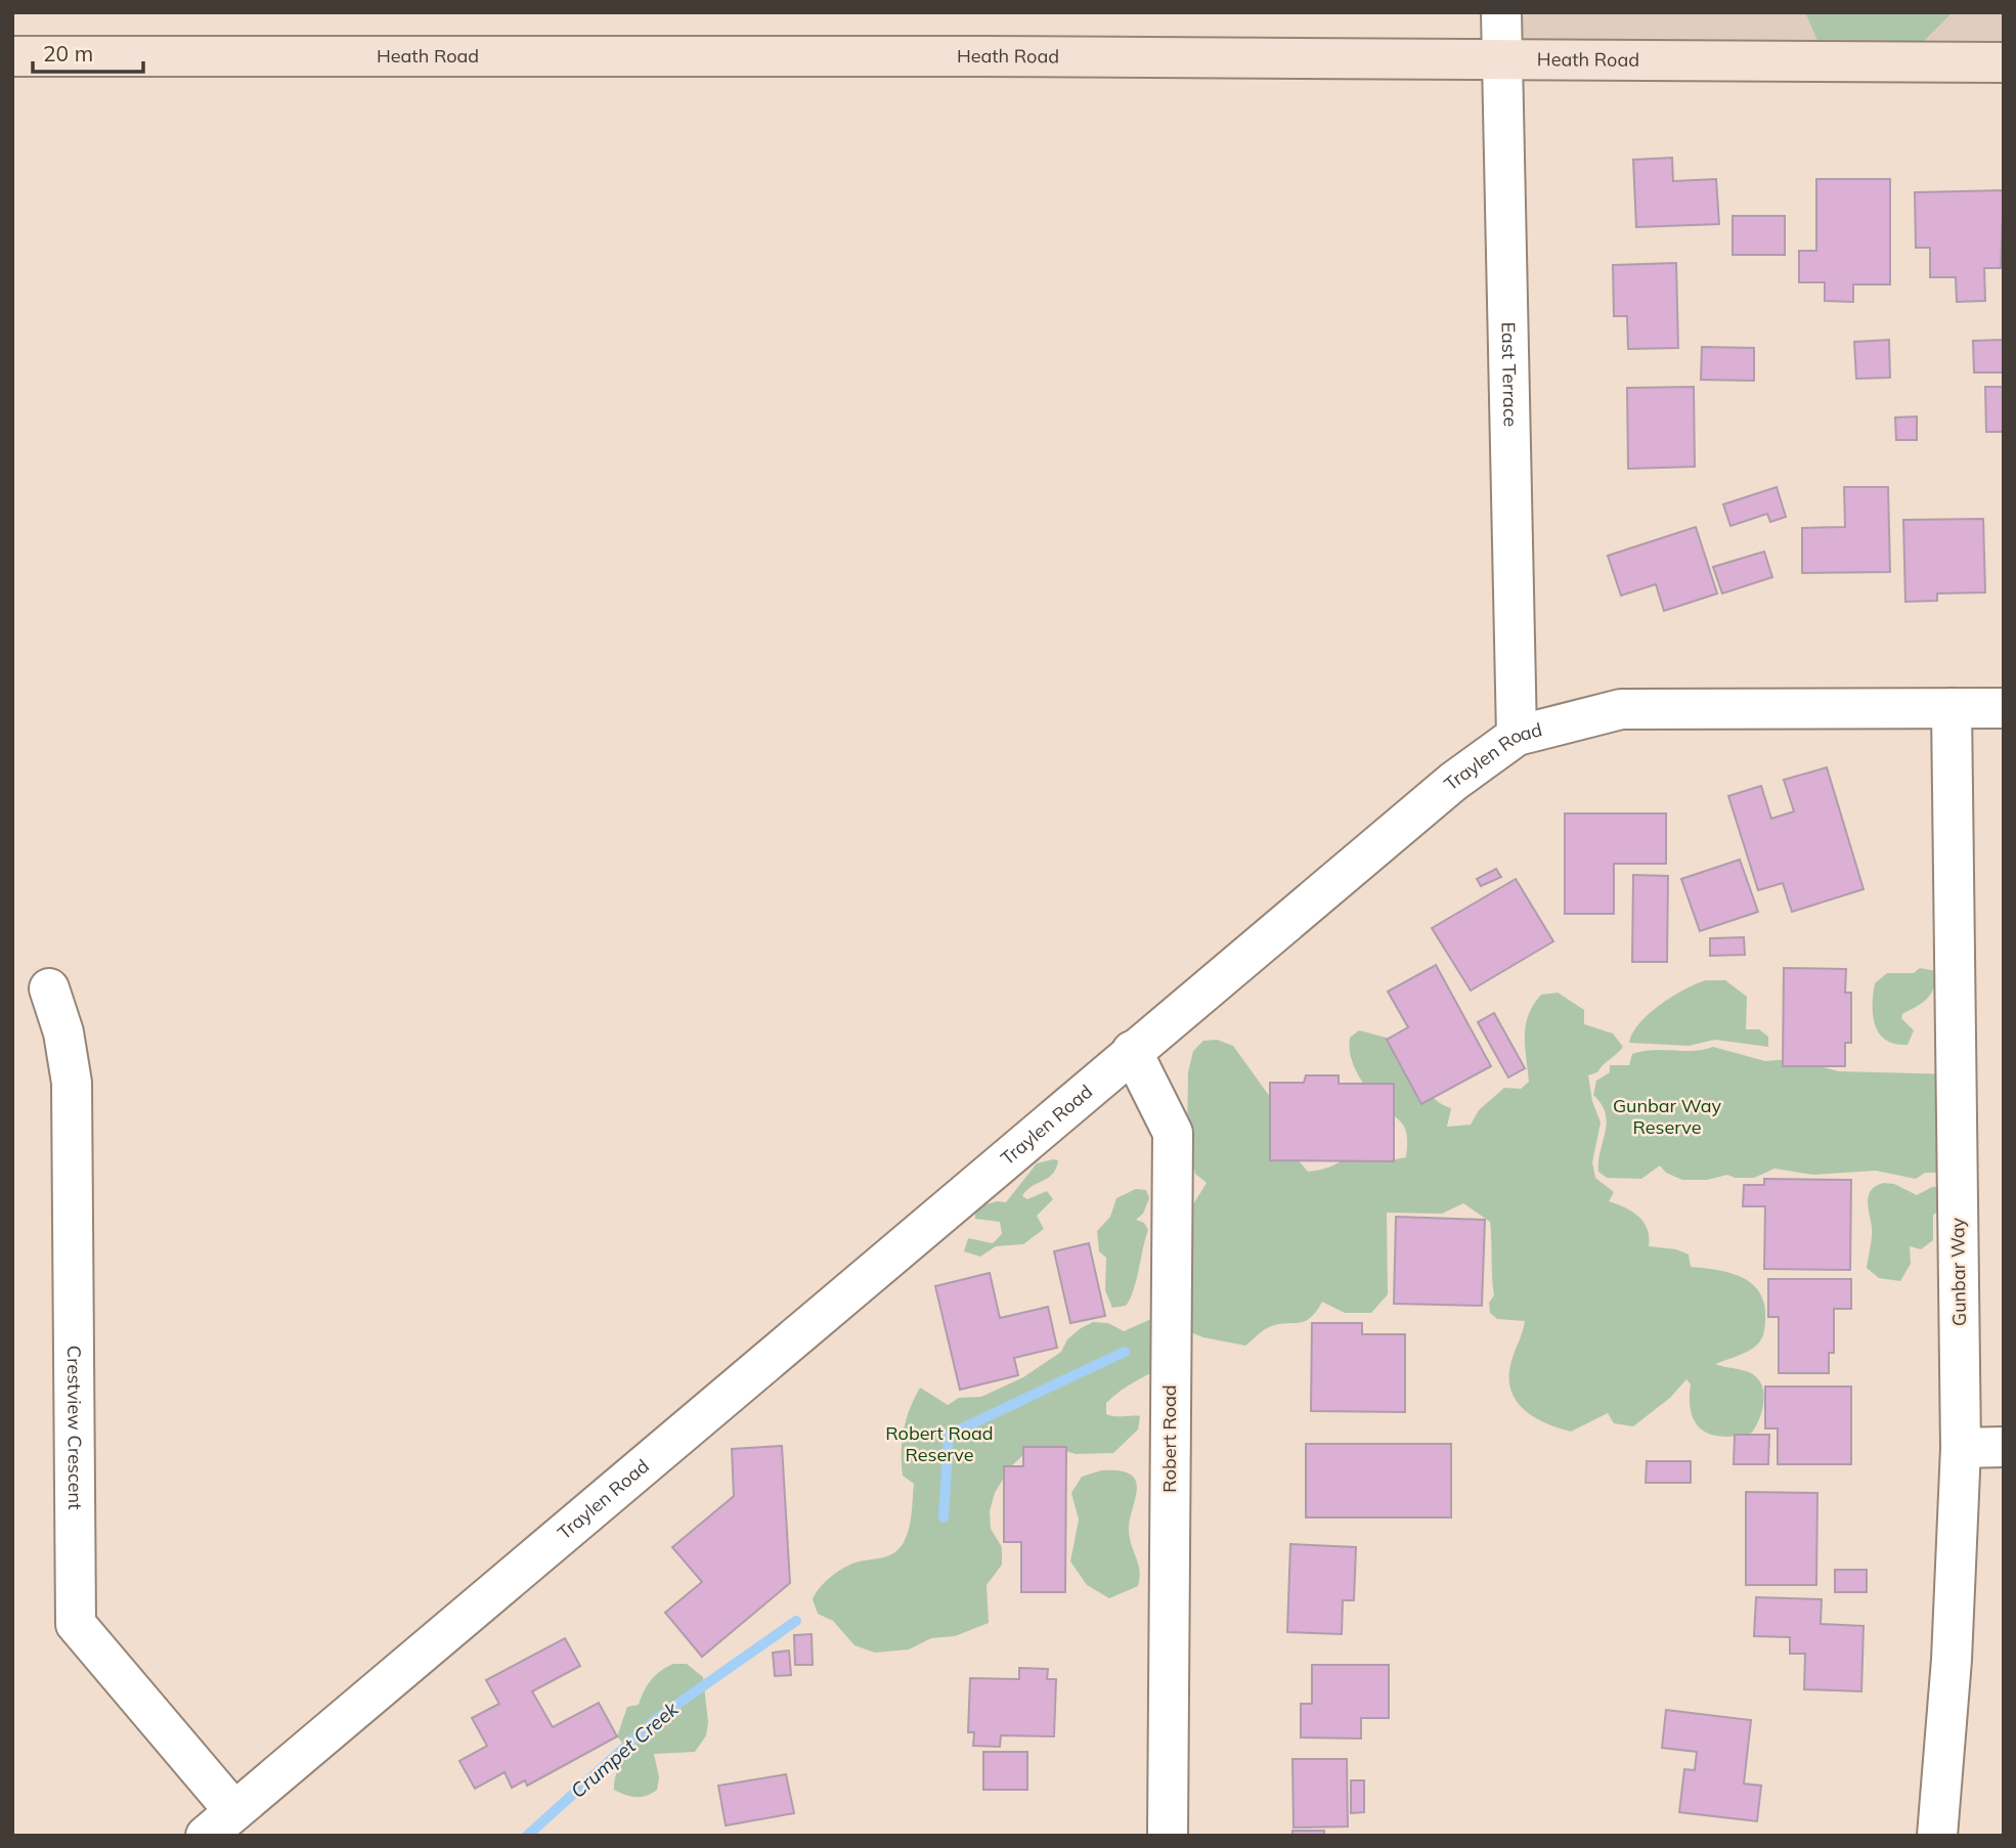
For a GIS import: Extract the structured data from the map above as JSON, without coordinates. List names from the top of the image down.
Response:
{
  "streets": {
    "street": [
      "Heath Road",
      "East Terrace",
      "Traylen Road",
      "Gunbar Way",
      "Crestview Crescent",
      "Robert Road"
    ]
  },
  "crossings": [
    ["Heath Road", "East Terrace"],
    ["East Terrace", "Traylen Road"],
    ["Traylen Road", "Gunbar Way"],
    ["Traylen Road", "Crestview Crescent"],
    ["Traylen Road", "Robert Road"]
  ],
  "water": ["Crumpet Creek"],
  "parks": ["Gunbar Way Reserve", "Robert Road Reserve"],
  "scale_bar": "20 m"
}
